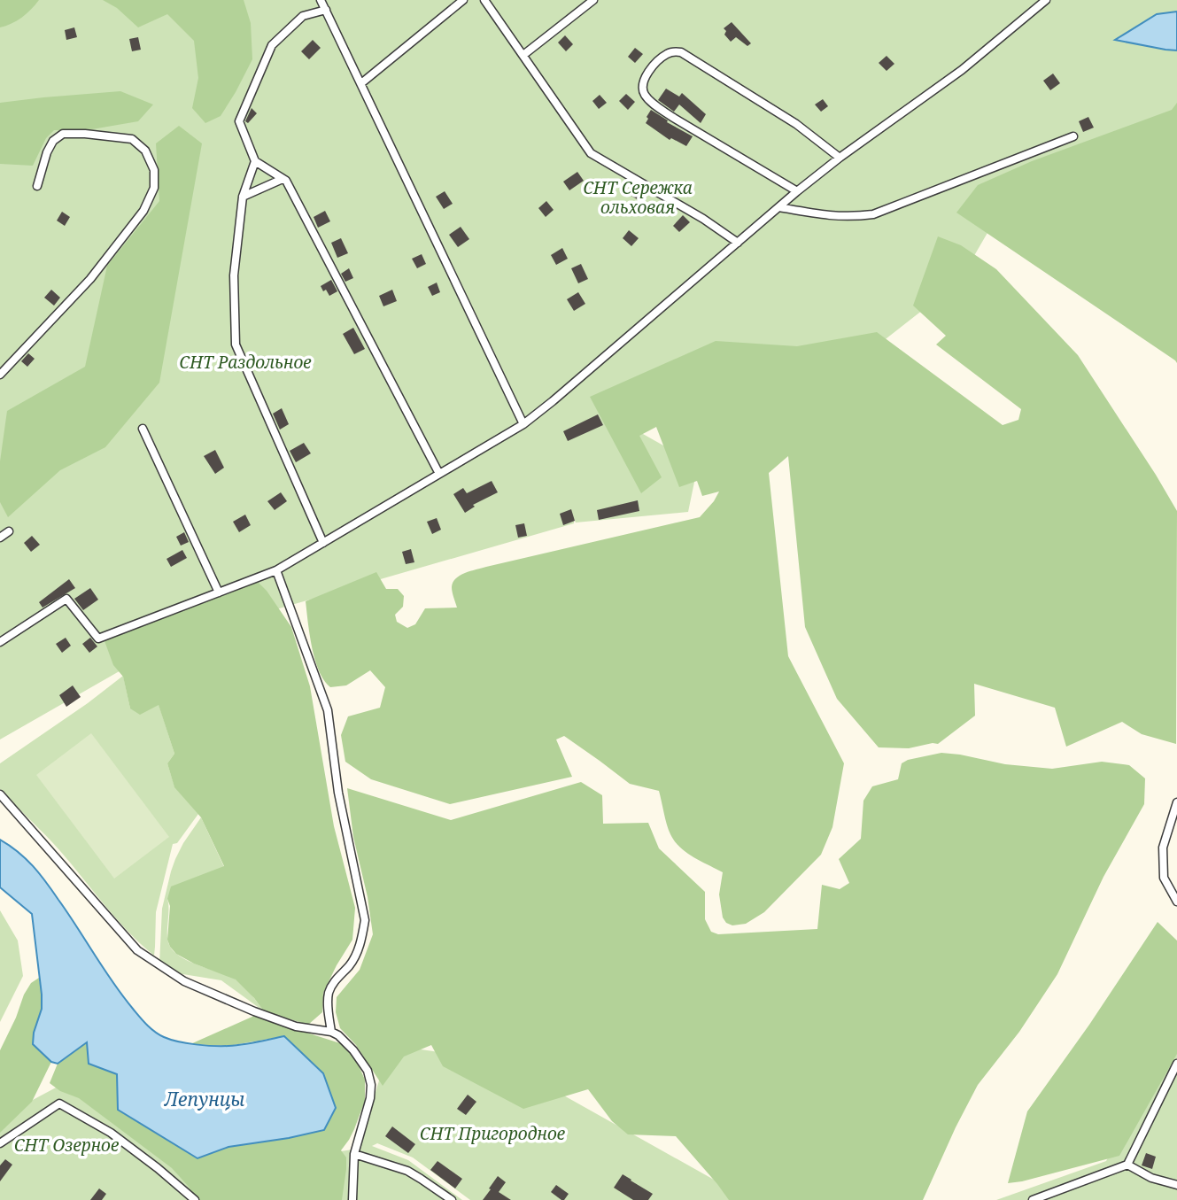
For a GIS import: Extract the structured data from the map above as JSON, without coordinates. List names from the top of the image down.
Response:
{
  "water": ["Лепунцы"],
  "parks": [
    "СНТ Сережка ольховая",
    "СНТ Раздольное",
    "СНТ Пригородное",
    "СНТ Озерное"
  ]
}
